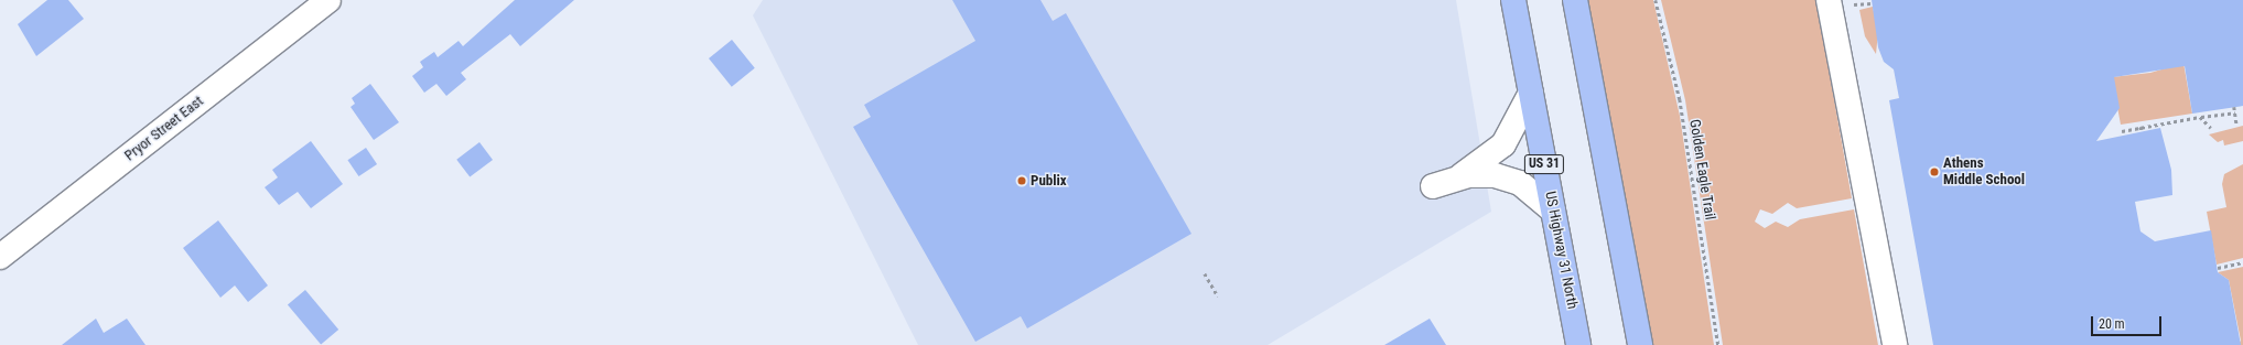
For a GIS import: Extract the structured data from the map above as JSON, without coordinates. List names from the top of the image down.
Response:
{
  "streets": {
    "main road": ["US 31", "US Highway 31 North"],
    "street": ["Pryor Street East"],
    "path": ["Golden Eagle Trail"]
  },
  "places": ["Athens Middle School", "Publix"],
  "scale_bar": "20 m"
}
